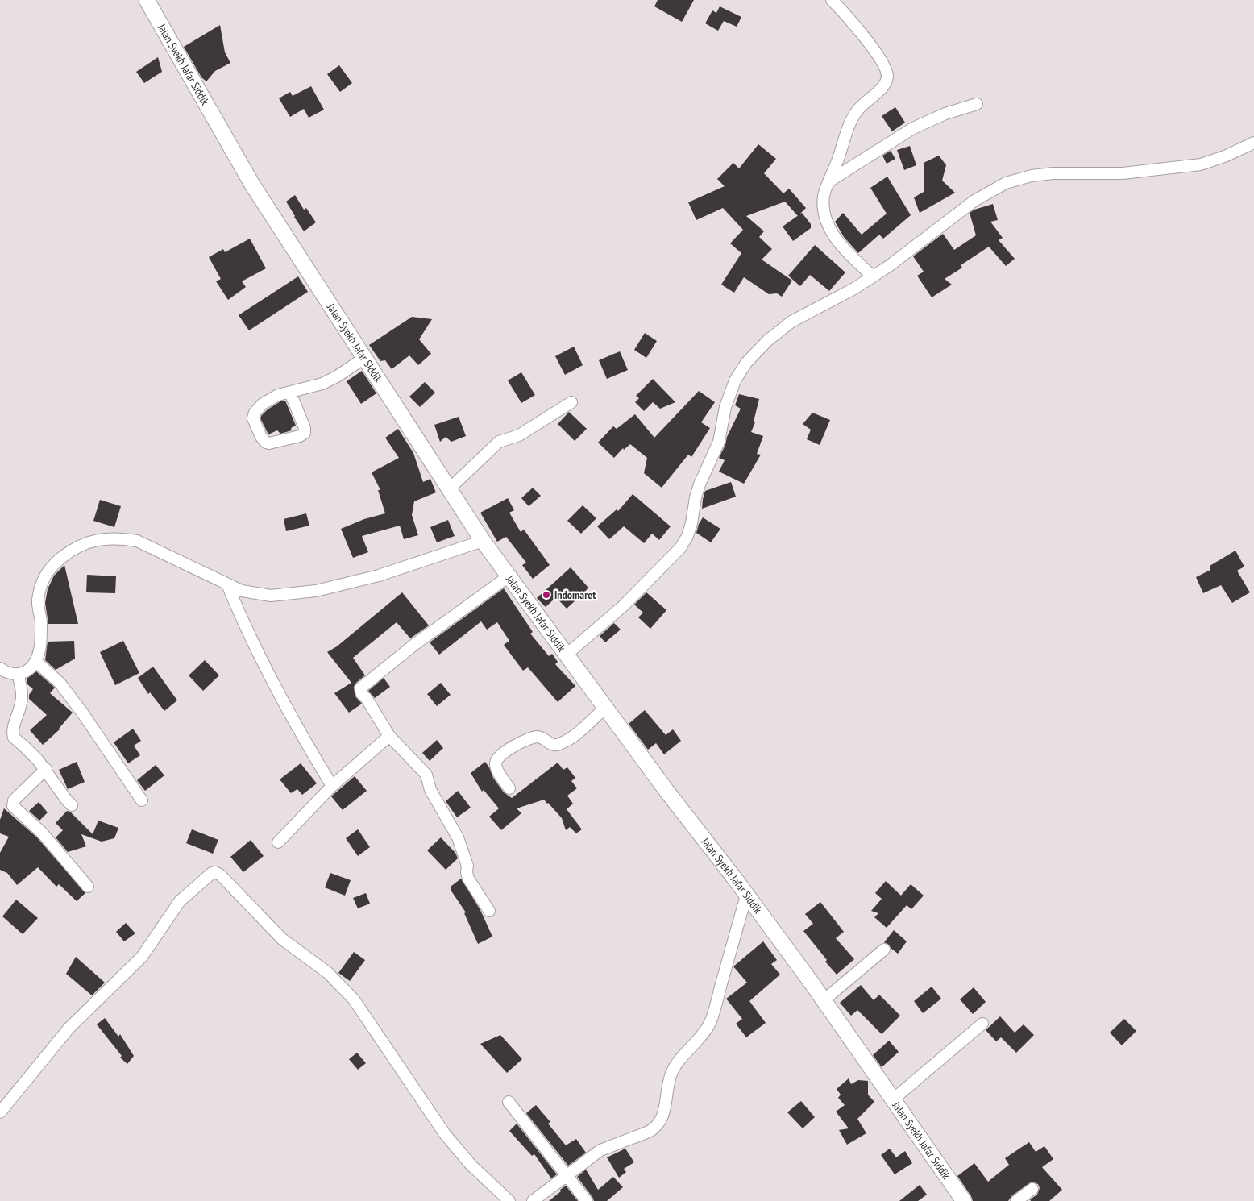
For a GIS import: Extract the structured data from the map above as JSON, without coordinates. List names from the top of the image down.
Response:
{
  "streets": {
    "main road": ["Jalan Syekh Jafar Siddik"]
  },
  "places": ["Indomaret"]
}
